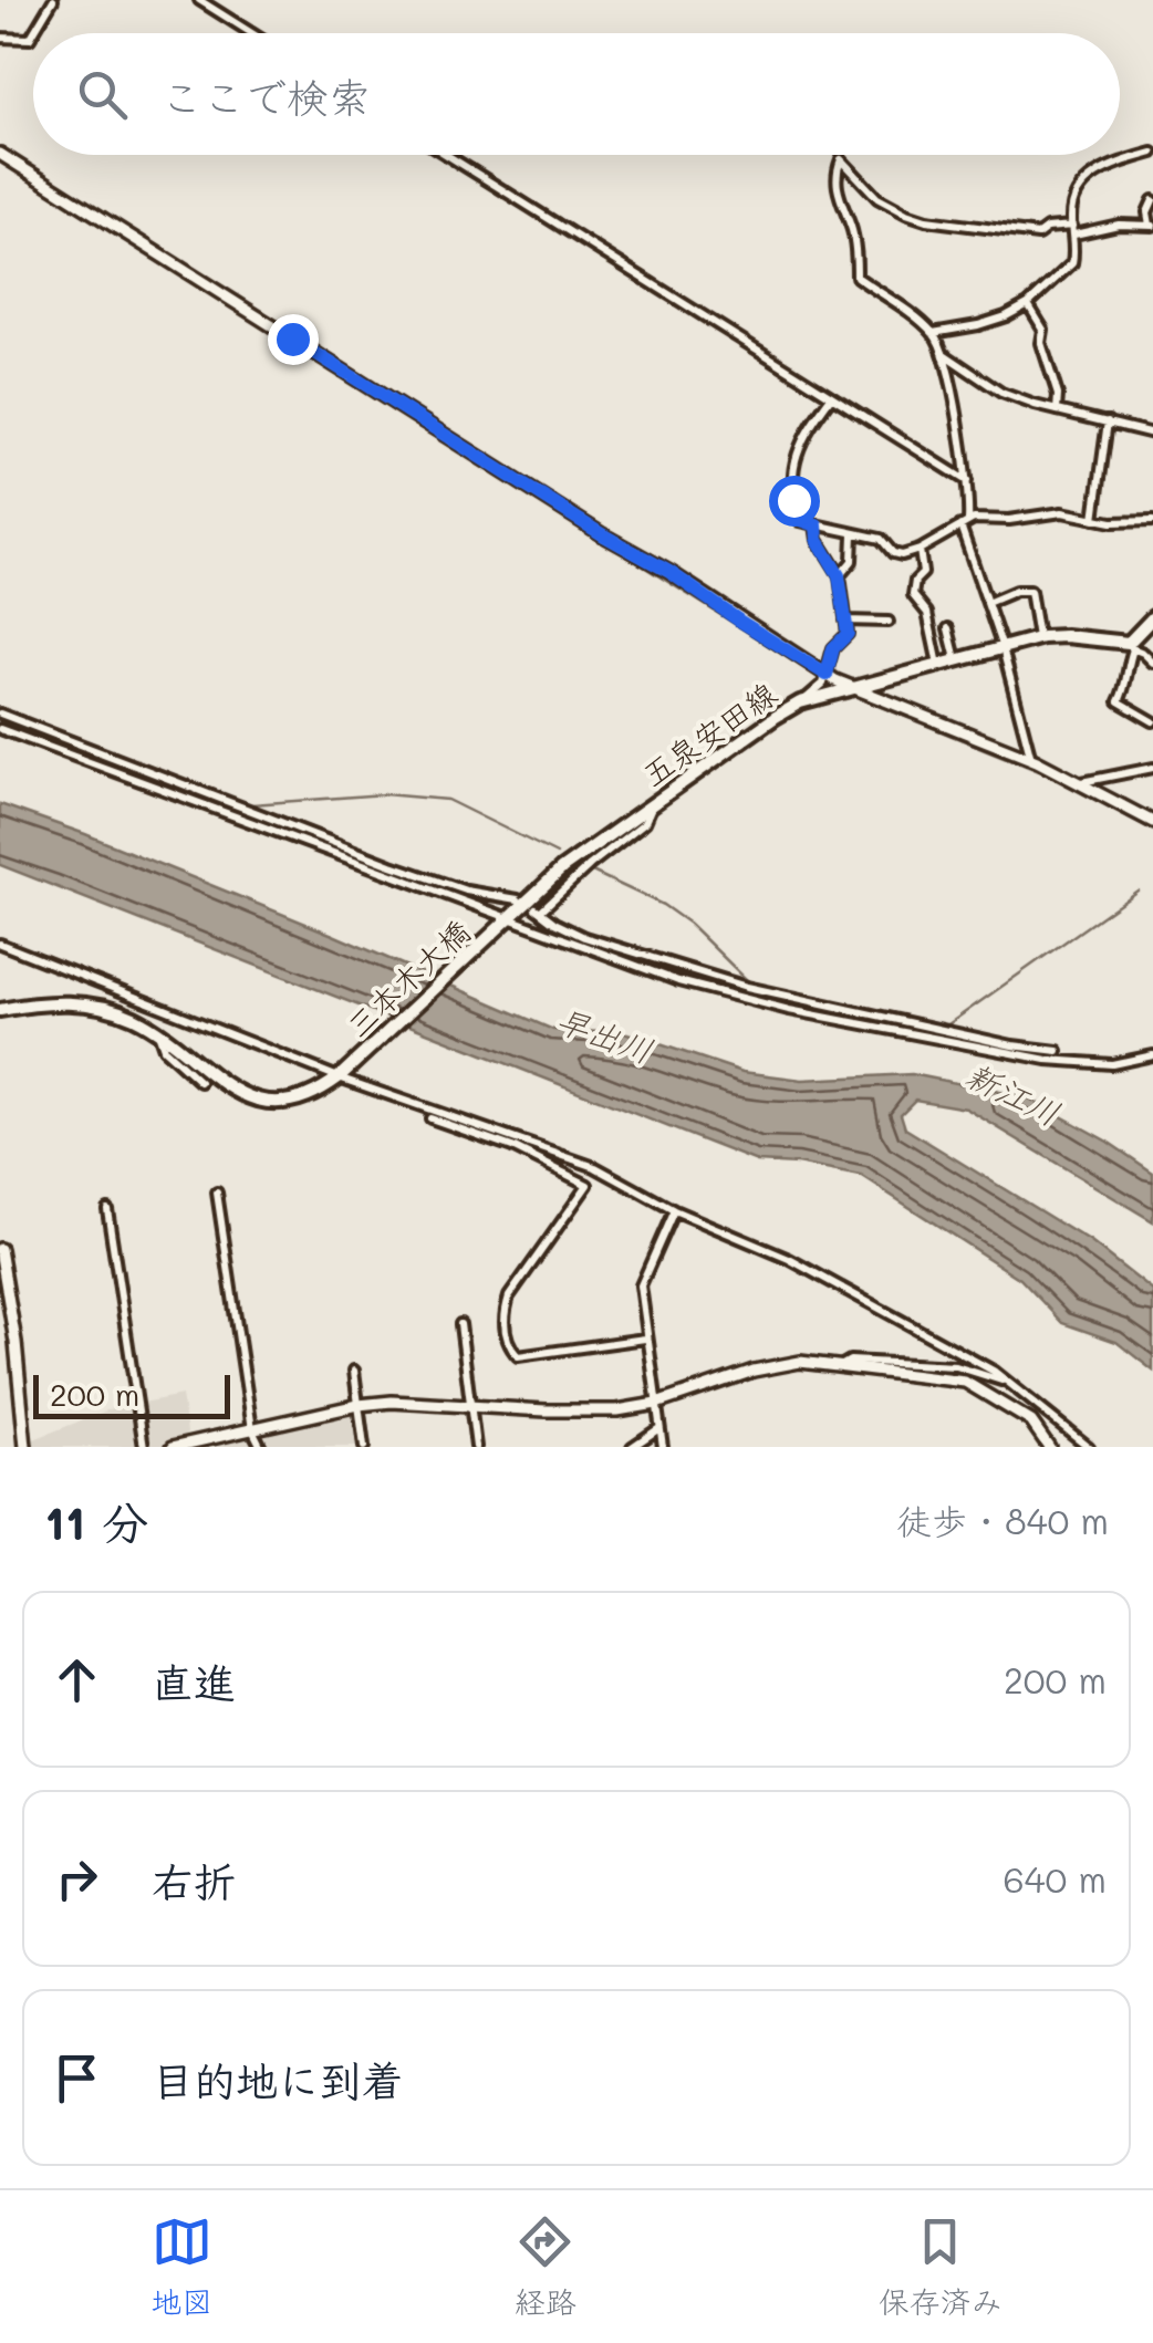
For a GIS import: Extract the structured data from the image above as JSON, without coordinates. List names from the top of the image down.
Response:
{
  "streets": {
    "main road": ["五泉安田線", "三本木大橋"]
  },
  "crossings": [
    ["五泉安田線", "三本木大橋"]
  ],
  "water": ["早出川", "新江川"],
  "scale_bar": "200 m",
  "page": {
    "search": "ここで検索",
    "scale": "200 m",
    "heading": ["11 分", "徒歩 · 840 m"],
    "list": [
      ["直進", "200 m"],
      ["右折", "640 m"],
      "目的地に到着"
    ],
    "nav": ["地図", "経路", "保存済み"]
  }
}
